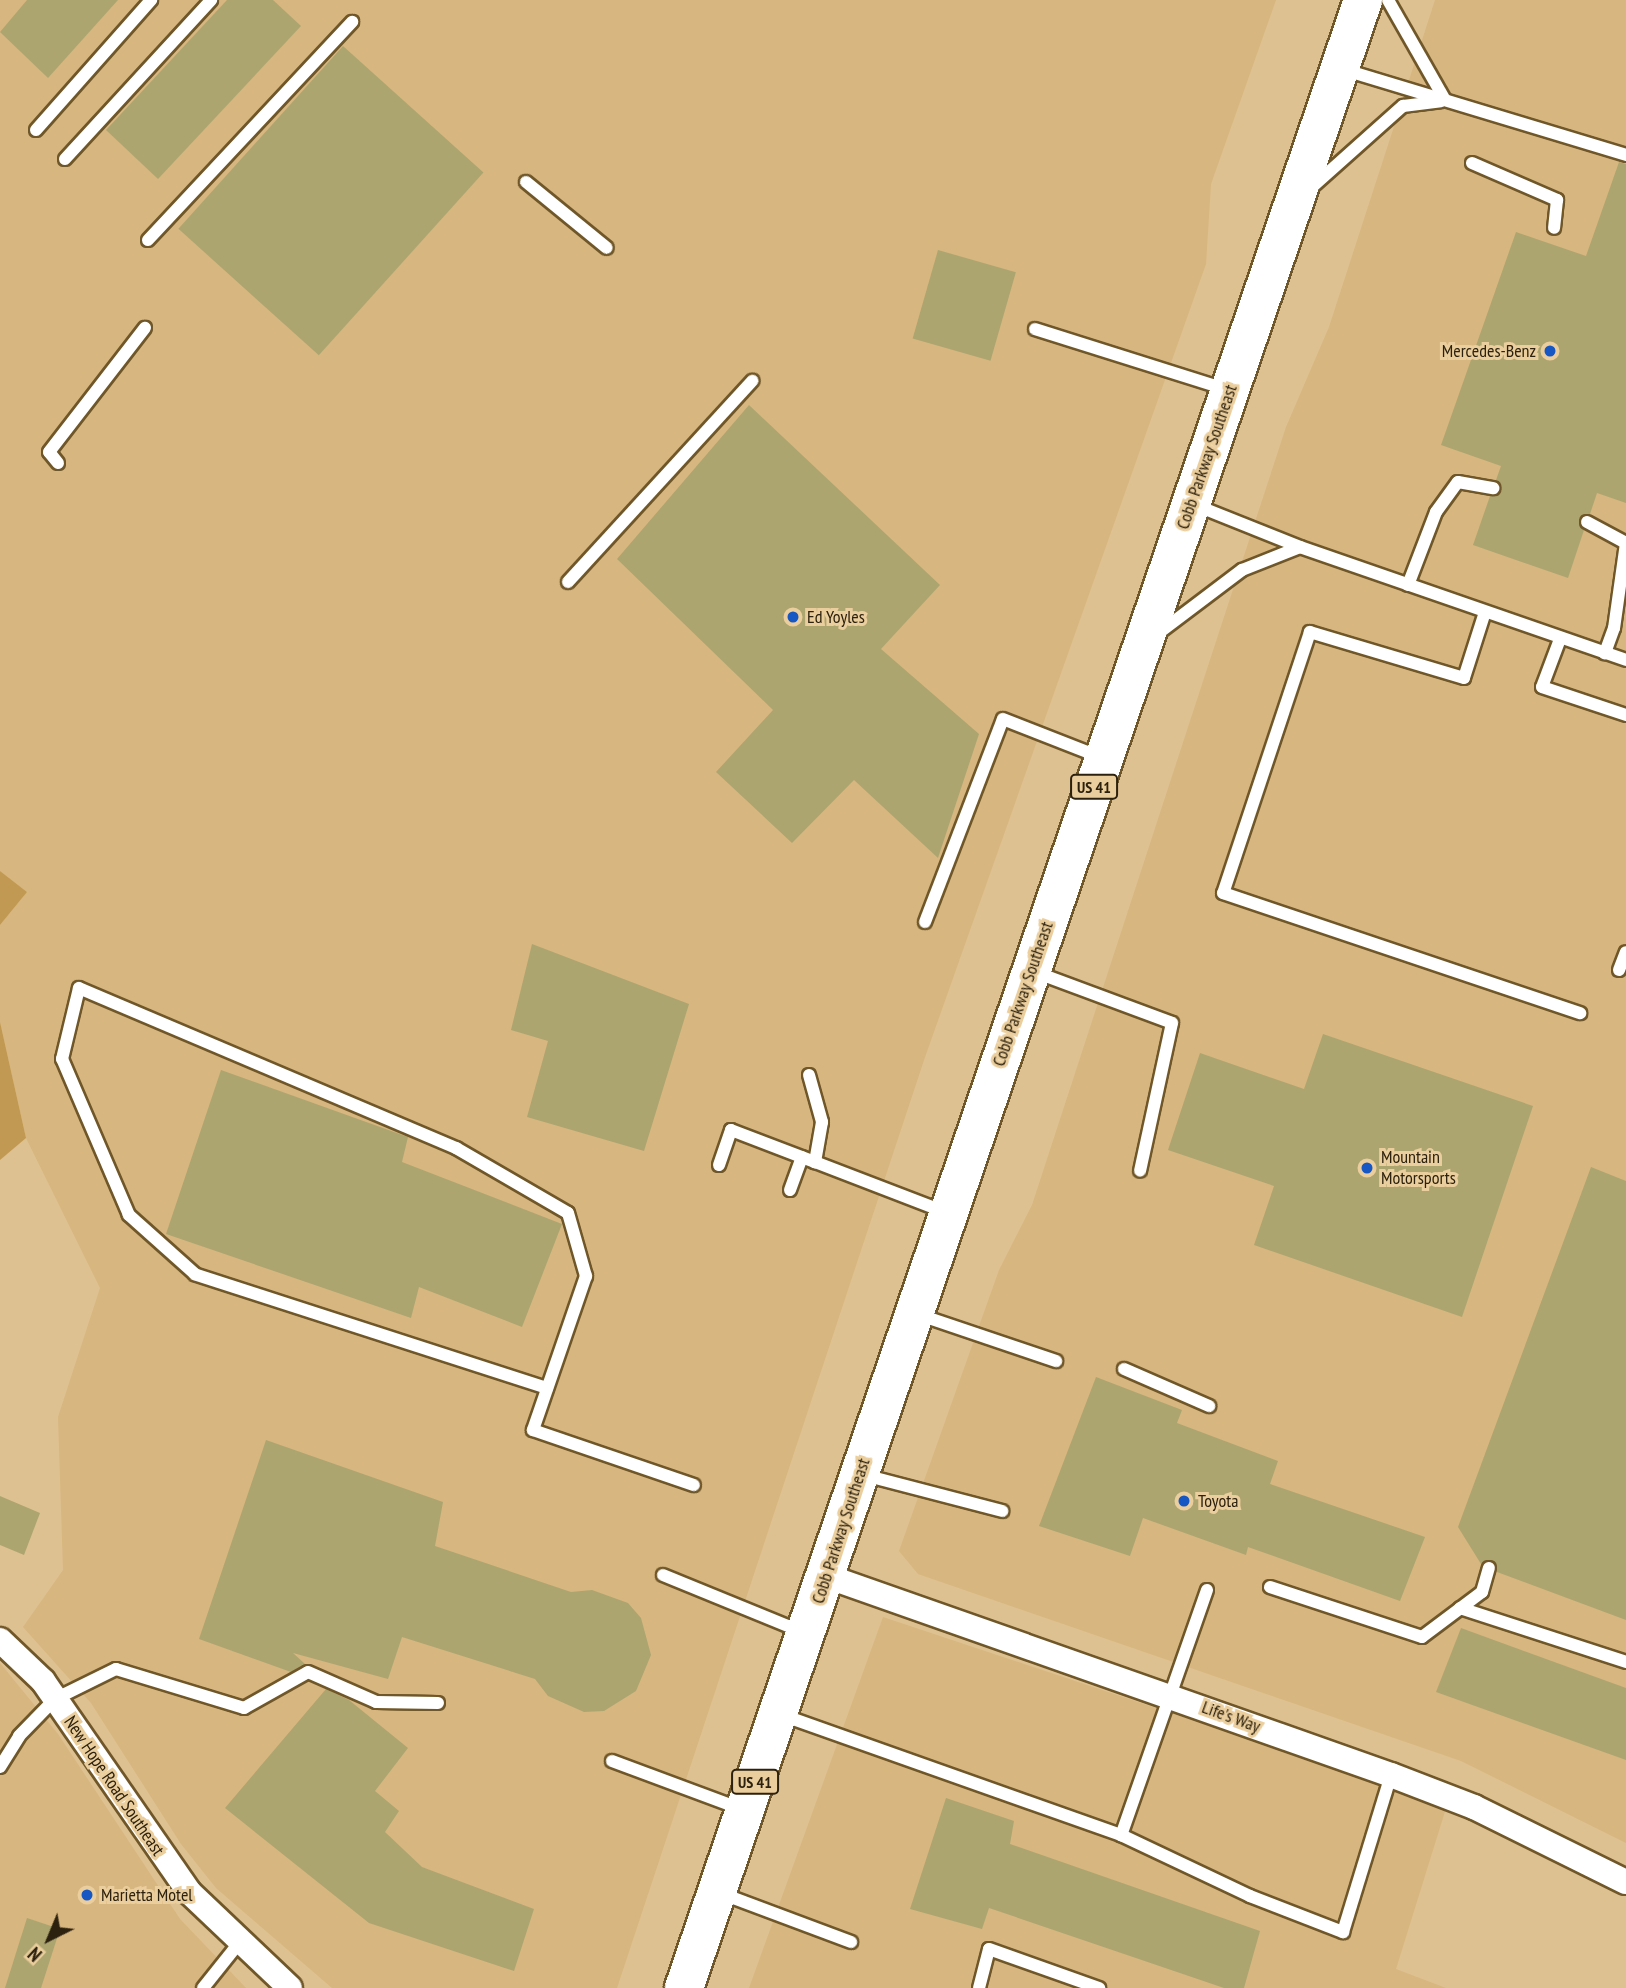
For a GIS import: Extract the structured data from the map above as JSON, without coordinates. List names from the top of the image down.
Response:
{
  "streets": {
    "main road": ["Cobb Parkway Southeast", "US 41"],
    "street": ["Life's Way", "New Hope Road Southeast"]
  },
  "crossings": [
    ["Cobb Parkway Southeast", "Life's Way"]
  ],
  "places": [
    "Mercedes-Benz",
    "Ed Yoyles",
    "Mountain Motorsports",
    "Toyota",
    "Marietta Motel"
  ],
  "north": "bottom left"
}
